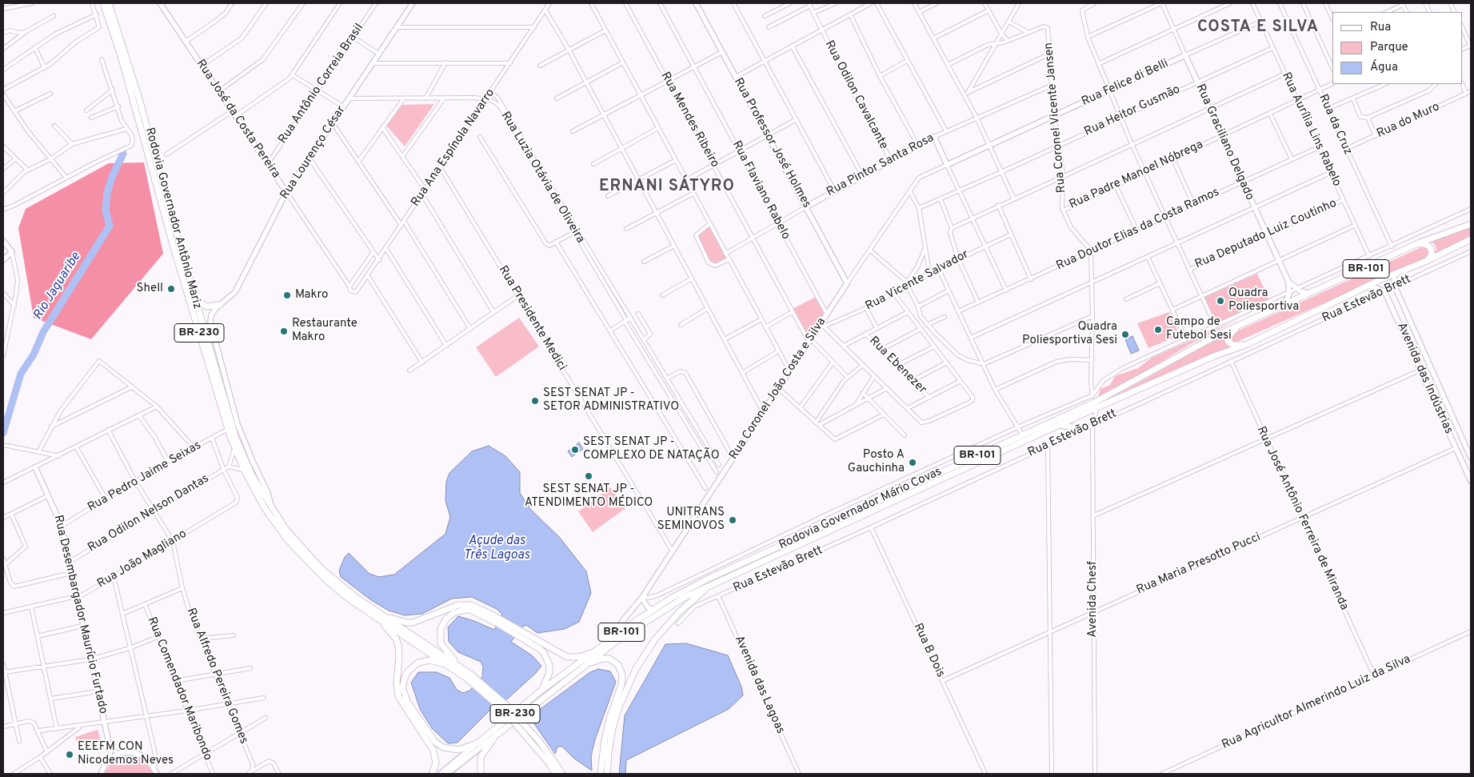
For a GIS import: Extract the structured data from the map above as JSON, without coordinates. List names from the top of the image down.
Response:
{
  "streets": {
    "highway": [
      "Rodovia Governador Antônio Mariz",
      "BR-101",
      "BR-230",
      "Rodovia Governador Mário Covas"
    ],
    "street": [
      "Rua Felice di Belli",
      "Rua Antônio Correia Brasil",
      "Rua Odilon Cavalcante",
      "Rua Heitor Gusmão",
      "Rua Coronel Vicente Jansen",
      "Rua José da Costa Pereira",
      "Rua Mendes Ribeiro",
      "Rua do Muro",
      "Rua da Cruz",
      "Rua Aurília Lins Rabelo",
      "Rua Graciliano Delgado",
      "Rua Professor José Holmes",
      "Rua Ana Espínola Navarro",
      "Rua Lourenço César",
      "Rua Pintor Santa Rosa",
      "Rua Padre Manoel Nóbrega",
      "Rua Luzia Otávia de Oliveira",
      "Rua Flaviano Rabelo",
      "Rua Doutor Elias da Costa Ramos",
      "Rua Deputado Luiz Coutinho",
      "Rua Vicente Salvador",
      "Rua Estevão Brett",
      "Rua Presidente Medici",
      "Rua Ebenezer",
      "Avenida das Indústrias",
      "Rua Coronel João Costa e Silva",
      "Rua Pedro Jaime Seixas",
      "Rua Odilon Nelson Dantas",
      "Rua José Antônio Ferreira de Miranda",
      "Rua João Magliano",
      "Rua Maria Presotto Pucci",
      "Avenida Chesf",
      "Rua Desembargador Maurício Furtado",
      "Rua B Dois",
      "Rua Alfredo Pereira Gomes",
      "Avenida das Lagoas",
      "Rua Comendador Maribondo",
      "Rua Agricultor Almerindo Luiz da Silva"
    ]
  },
  "crossings": [
    ["Rua Felice di Belli", "Rua Coronel Vicente Jansen"],
    ["Rua Felice di Belli", "Rua Aurília Lins Rabelo"],
    ["Rua Felice di Belli", "Rua Graciliano Delgado"],
    ["Rua Felice di Belli", "Rua Coronel João Costa e Silva"],
    ["Rua Antônio Correia Brasil", "Rua José da Costa Pereira"],
    ["Rua Odilon Cavalcante", "Rua Pintor Santa Rosa"],
    ["Rua Heitor Gusmão", "Rua Coronel Vicente Jansen"],
    ["Rua Heitor Gusmão", "Rua Aurília Lins Rabelo"],
    ["Rua Heitor Gusmão", "Rua Graciliano Delgado"],
    ["Rua Coronel Vicente Jansen", "Rua Pintor Santa Rosa"],
    ["Rua Coronel Vicente Jansen", "Rua Padre Manoel Nóbrega"],
    ["Rua José da Costa Pereira", "Rua Ana Espínola Navarro"],
    ["Rua José da Costa Pereira", "Rua Lourenço César"],
    ["Rua Mendes Ribeiro", "Rua Pintor Santa Rosa"],
    ["Rua Mendes Ribeiro", "Rua Coronel João Costa e Silva"],
    ["Rua do Muro", "Rua da Cruz"],
    ["Rua da Cruz", "Rua Padre Manoel Nóbrega"],
    ["Rua Aurília Lins Rabelo", "Rua Padre Manoel Nóbrega"],
    ["Rua Aurília Lins Rabelo", "Rua Doutor Elias da Costa Ramos"],
    ["Rua Aurília Lins Rabelo", "Rua Deputado Luiz Coutinho"],
    ["Rua Graciliano Delgado", "Rua Padre Manoel Nóbrega"],
    ["Rua Graciliano Delgado", "Rua Doutor Elias da Costa Ramos"],
    ["Rua Graciliano Delgado", "Rua Deputado Luiz Coutinho"],
    ["Rua Graciliano Delgado", "Rodovia Governador Mário Covas"],
    ["Rua Professor José Holmes", "Rua Pintor Santa Rosa"],
    ["Rua Professor José Holmes", "Rua Coronel João Costa e Silva"],
    ["Rua Ana Espínola Navarro", "Rua Luzia Otávia de Oliveira"],
    ["Rua Ana Espínola Navarro", "Rua Presidente Medici"],
    ["Rua Pintor Santa Rosa", "Rua Flaviano Rabelo"],
    ["Rua Flaviano Rabelo", "Rua Coronel João Costa e Silva"],
    ["Rodovia Governador Antônio Mariz", "BR-101"],
    ["Rodovia Governador Antônio Mariz", "Rua Pedro Jaime Seixas"],
    ["BR-101", "Avenida das Indústrias"],
    ["BR-101", "Rodovia Governador Mário Covas"],
    ["BR-101", "Avenida Chesf"],
    ["Rua Vicente Salvador", "Rua Coronel João Costa e Silva"],
    ["Rua Estevão Brett", "Avenida das Indústrias"],
    ["Rua Estevão Brett", "Rua José Antônio Ferreira de Miranda"],
    ["Rua Estevão Brett", "Avenida Chesf"],
    ["Rua Estevão Brett", "Rua B Dois"],
    ["Rua Estevão Brett", "Avenida das Lagoas"],
    ["Rua Presidente Medici", "Rua Coronel João Costa e Silva"],
    ["Avenida das Indústrias", "Rua Maria Presotto Pucci"],
    ["Rua Coronel João Costa e Silva", "Rodovia Governador Mário Covas"],
    ["Rua Pedro Jaime Seixas", "Rua Desembargador Maurício Furtado"],
    ["Rua Odilon Nelson Dantas", "Rua João Magliano"],
    ["Rua Odilon Nelson Dantas", "Rua Desembargador Maurício Furtado"],
    ["Rua José Antônio Ferreira de Miranda", "Rua Maria Presotto Pucci"],
    ["Rua José Antônio Ferreira de Miranda", "Rua Agricultor Almerindo Luiz da Silva"],
    ["Rua João Magliano", "Rua Desembargador Maurício Furtado"],
    ["Rua João Magliano", "Rua Alfredo Pereira Gomes"],
    ["Rua Maria Presotto Pucci", "Avenida Chesf"],
    ["Rua Maria Presotto Pucci", "Rua B Dois"]
  ],
  "districts": ["COSTA E SILVA", "ERNANI SÁTYRO"],
  "water": ["Rio Jaguaribe", "Açude das Três Lagoas"],
  "places": [
    "Shell",
    "Makro",
    "Quadra Poliesportiva",
    "Campo de Futebol Sesi",
    "Restaurante Makro",
    "Quadra Poliesportiva Sesi",
    "SEST SENAT JP - SETOR ADMINISTRATIVO",
    "SEST SENAT JP - COMPLEXO DE NATAÇÃO",
    "Posto A Gauchinha",
    "SEST SENAT JP - ATENDIMENTO MÉDICO",
    "UNITRANS SEMINOVOS",
    "EEEFM CON Nicodemos Neves"
  ],
  "legend": ["Rua", "Parque", "Água"]
}
